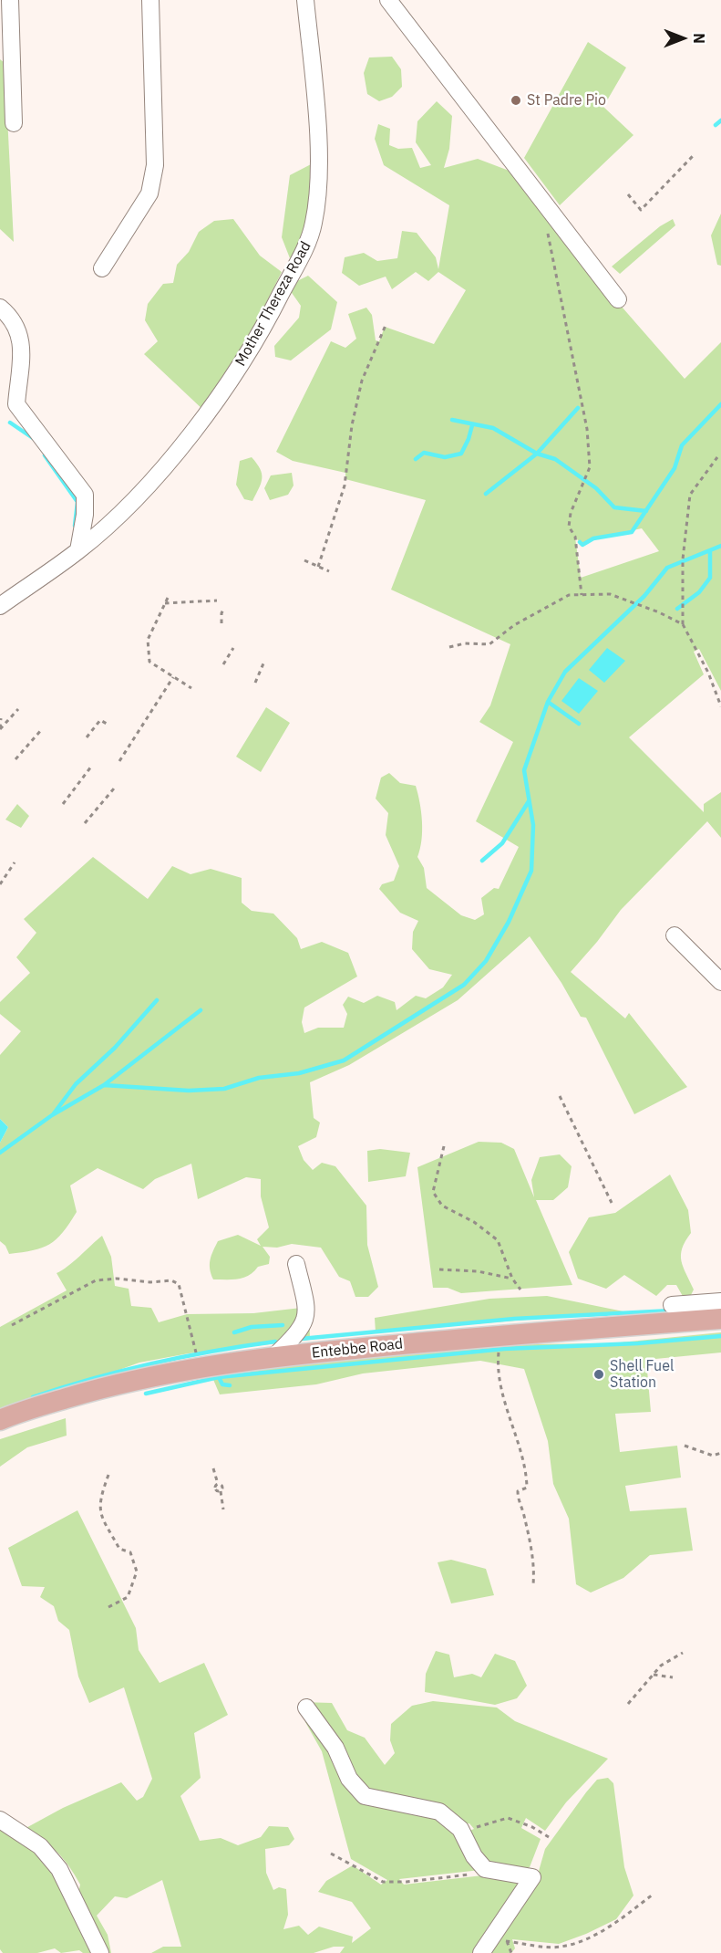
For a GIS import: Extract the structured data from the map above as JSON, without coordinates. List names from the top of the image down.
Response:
{
  "streets": {
    "main road": ["Entebbe Road"],
    "street": ["Mother Thereza Road"]
  },
  "places": ["St Padre Pio", "Shell Fuel Station"],
  "north": "right"
}
